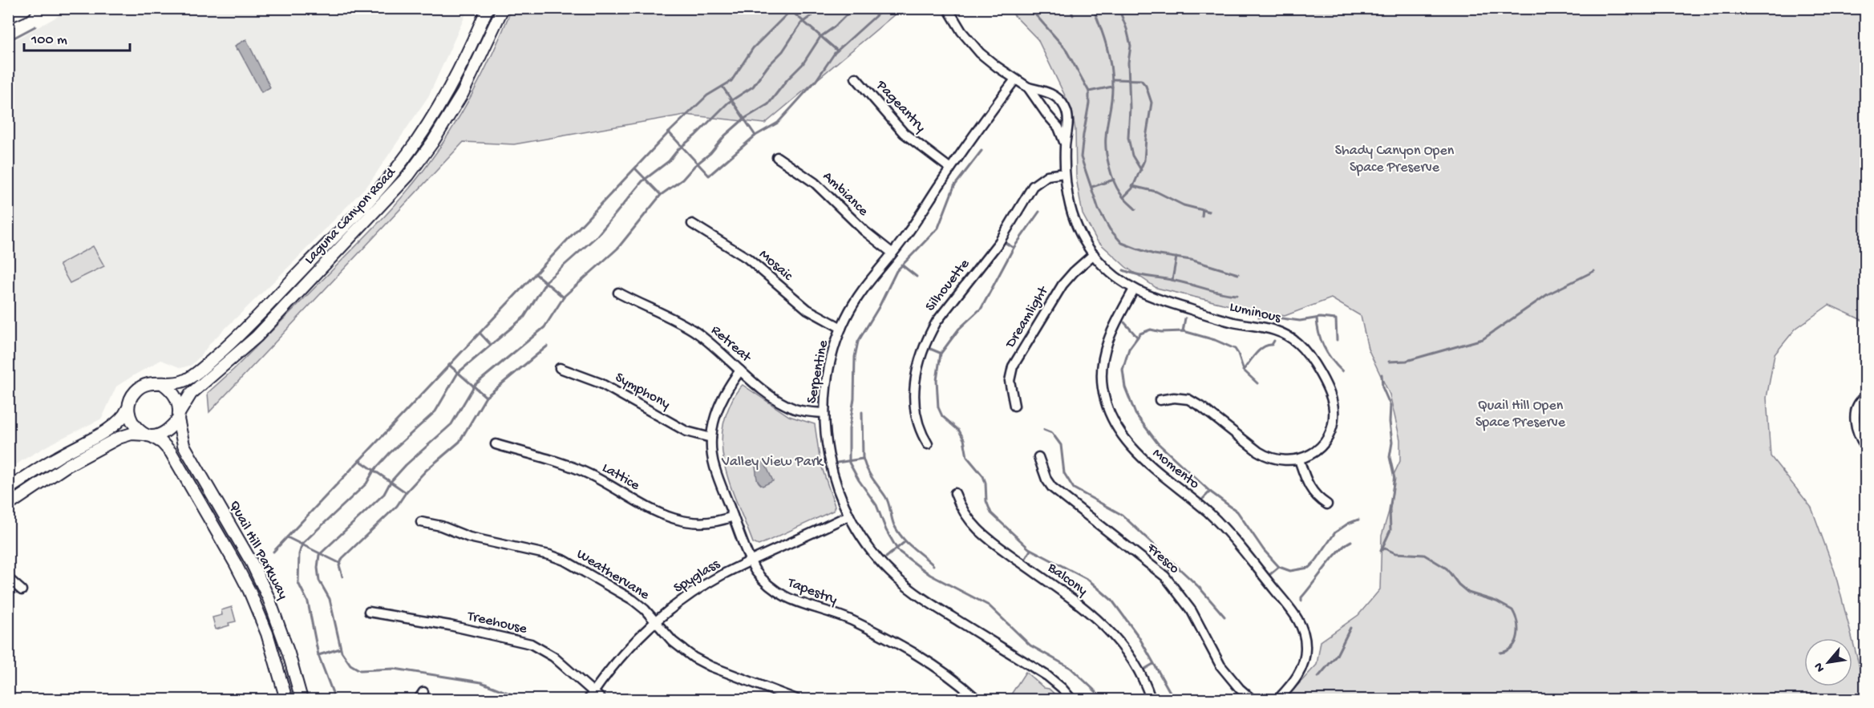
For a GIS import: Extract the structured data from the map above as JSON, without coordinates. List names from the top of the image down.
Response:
{
  "streets": {
    "main road": ["Laguna Canyon Road", "Quail Hill Parkway"],
    "street": [
      "Pageantry",
      "Ambiance",
      "Mosaic",
      "Silhouette",
      "Luminous",
      "Dreamlight",
      "Retreat",
      "Serpentine",
      "Symphony",
      "Momento",
      "Lattice",
      "Fresco",
      "Weathervane",
      "Spyglass",
      "Balcony",
      "Tapestry",
      "Treehouse"
    ]
  },
  "crossings": [
    ["Pageantry", "Serpentine"],
    ["Ambiance", "Serpentine"],
    ["Laguna Canyon Road", "Quail Hill Parkway"],
    ["Mosaic", "Serpentine"],
    ["Silhouette", "Luminous"],
    ["Luminous", "Dreamlight"],
    ["Luminous", "Serpentine"],
    ["Luminous", "Momento"],
    ["Retreat", "Serpentine"],
    ["Retreat", "Tapestry"],
    ["Serpentine", "Spyglass"],
    ["Symphony", "Tapestry"],
    ["Lattice", "Tapestry"],
    ["Weathervane", "Spyglass"],
    ["Spyglass", "Tapestry"],
    ["Spyglass", "Treehouse"]
  ],
  "parks": ["Shady Canyon Open Space Preserve", "Quail Hill Open Space Preserve", "Valley View Park"],
  "scale_bar": "100 m",
  "north": "bottom left"
}
